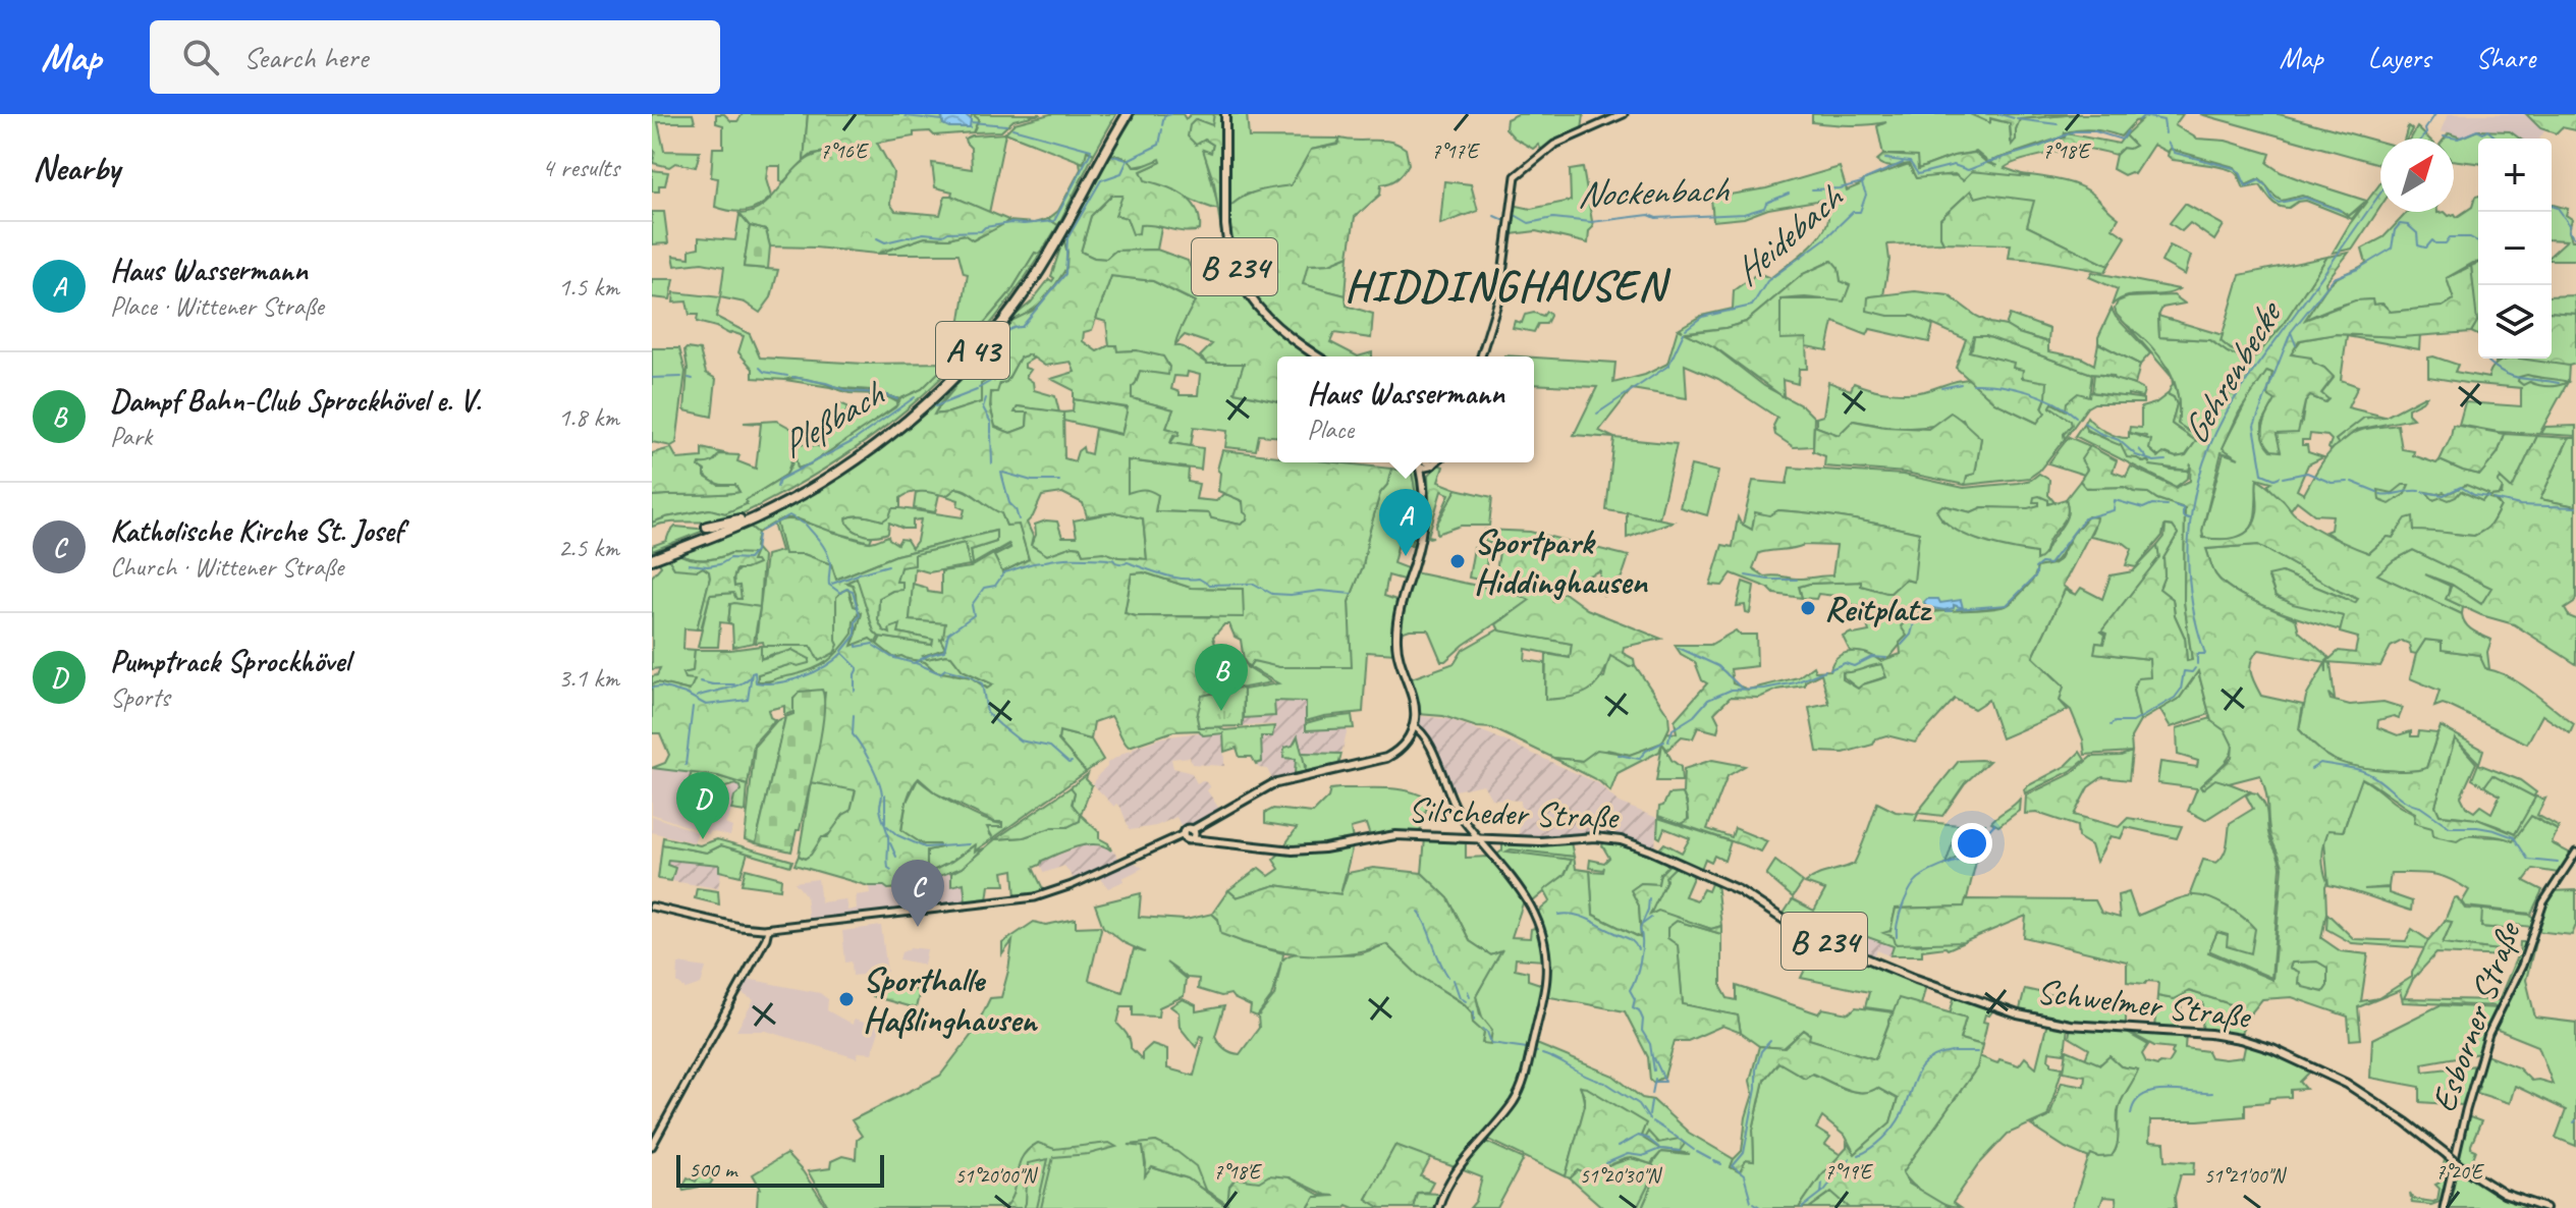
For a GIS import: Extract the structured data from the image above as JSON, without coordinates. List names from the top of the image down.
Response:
{
  "streets": {
    "highway": ["A 43"],
    "main road": [
      "B 234",
      "Silscheder Straße",
      "Schwelmer Straße",
      "Esborner Straße"
    ]
  },
  "crossings": [
    ["Silscheder Straße", "Schwelmer Straße"]
  ],
  "districts": ["HIDDINGHAUSEN"],
  "water": [
    "Nockenbach",
    "Heidebach",
    "Gehrenbecke",
    "Pleßbach"
  ],
  "places": ["Sportpark Hiddinghausen", "Reitplatz", "Sporthalle Haßlinghausen"],
  "scale_bar": "500 m",
  "north": "top right",
  "page": {
    "header": "Map",
    "search": "Search here",
    "nav": ["Map", "Layers", "Share"],
    "heading": ["Nearby", "4 results"],
    "map_buttons": ["+", "−"],
    "list": [
      {
        "mark": "A",
        "name": "Haus Wassermann",
        "note": "Place · Wittener Straße",
        "value": "1.5 km"
      },
      {
        "mark": "B",
        "name": "Dampf Bahn-Club Sprockhövel e. V.",
        "note": "Park",
        "value": "1.8 km"
      },
      {
        "mark": "C",
        "name": "Katholische Kirche St. Josef",
        "note": "Church · Wittener Straße",
        "value": "2.5 km"
      },
      {
        "mark": "D",
        "name": "Pumptrack Sprockhövel",
        "note": "Sports",
        "value": "3.1 km"
      }
    ],
    "popup": ["Haus Wassermann", "Place"],
    "pins": [
      "A",
      "B",
      "D",
      "C"
    ],
    "scale": "500 m"
  },
  "coordinates": [
    "7°17'E",
    "7°18'E",
    "7°16'E",
    "7°19'E",
    "7°20'E",
    "51°20'00\"N",
    "51°20'30\"N",
    "51°21'00\"N"
  ]
}
